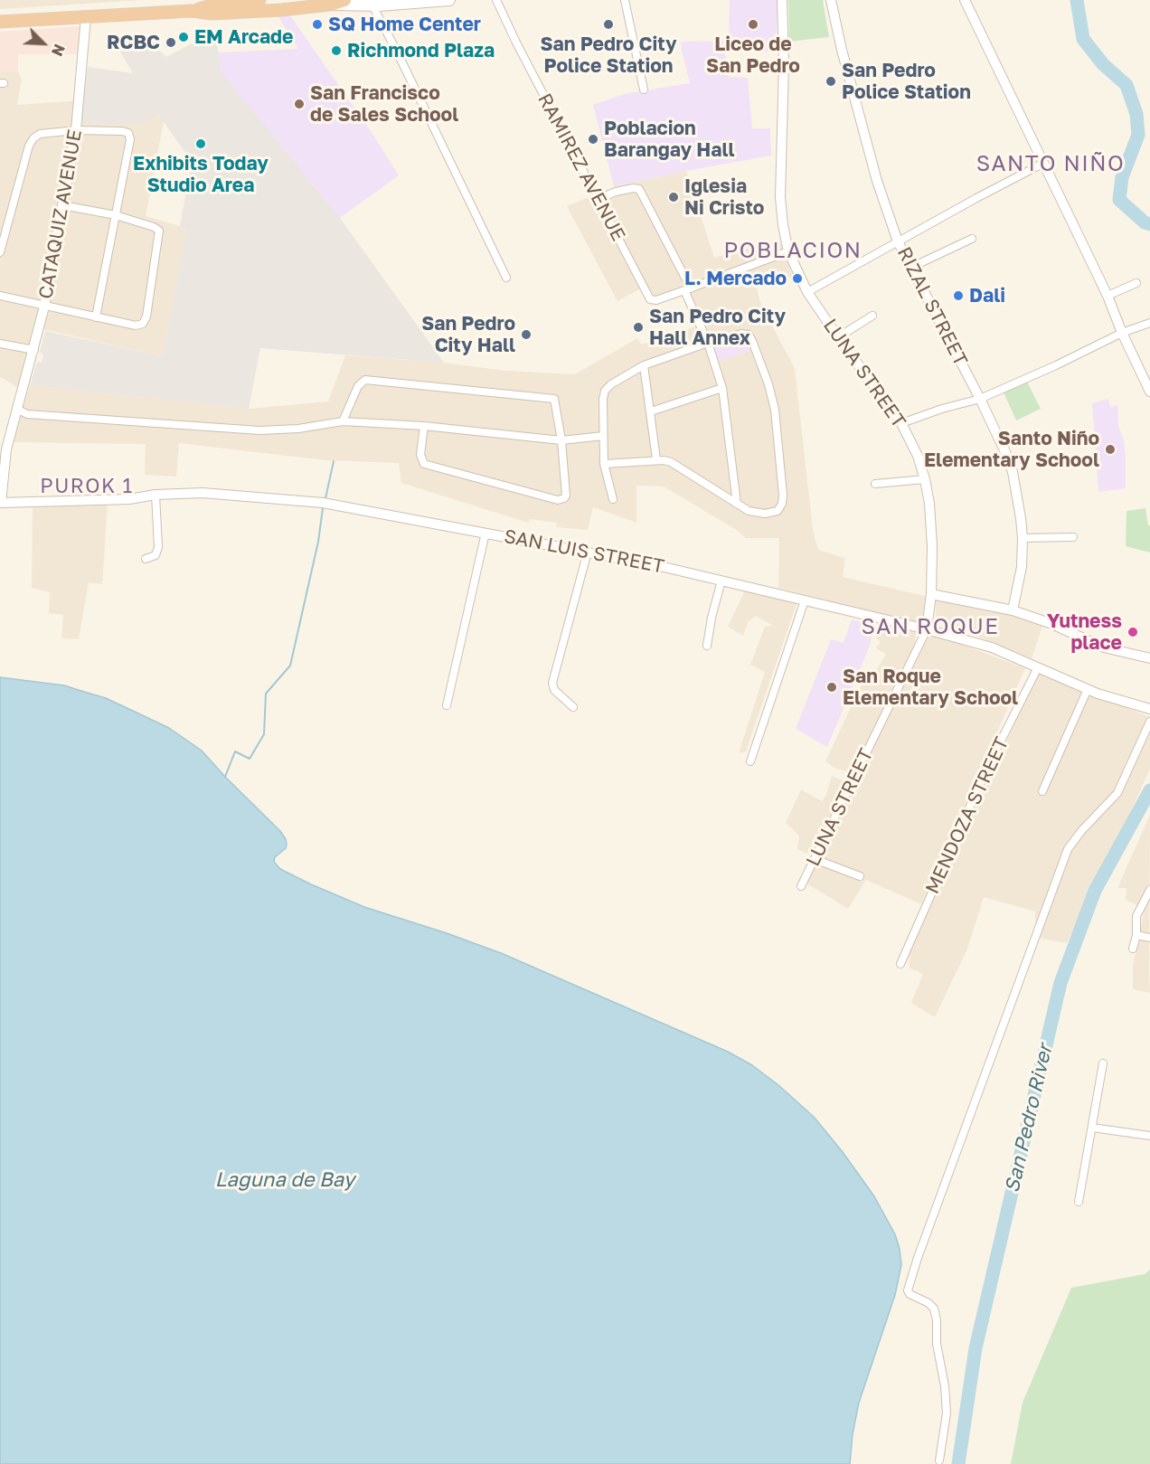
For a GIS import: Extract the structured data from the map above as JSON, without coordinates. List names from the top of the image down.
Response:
{
  "streets": {
    "street": [
      "RAMIREZ AVENUE",
      "CATAQUIZ AVENUE",
      "RIZAL STREET",
      "LUNA STREET",
      "SAN LUIS STREET",
      "MENDOZA STREET"
    ]
  },
  "crossings": [
    ["CATAQUIZ AVENUE", "SAN LUIS STREET"],
    ["LUNA STREET", "SAN LUIS STREET"],
    ["SAN LUIS STREET", "MENDOZA STREET"]
  ],
  "districts": [
    "SANTO NIÑO",
    "POBLACION",
    "PUROK 1",
    "SAN ROQUE"
  ],
  "water": ["San Pedro River", "Laguna de Bay"],
  "places": [
    "SQ Home Center",
    "San Pedro City Police Station",
    "Liceo de San Pedro",
    "EM Arcade",
    "RCBC",
    "Richmond Plaza",
    "San Pedro Police Station",
    "San Francisco de Sales School",
    "Poblacion Barangay Hall",
    "Exhibits Today Studio Area",
    "Iglesia Ni Cristo",
    "L. Mercado",
    "Dali",
    "San Pedro City Hall Annex",
    "San Pedro City Hall",
    "Santo Niño Elementary School",
    "Yutness place",
    "San Roque Elementary School"
  ],
  "north": "bottom right"
}
